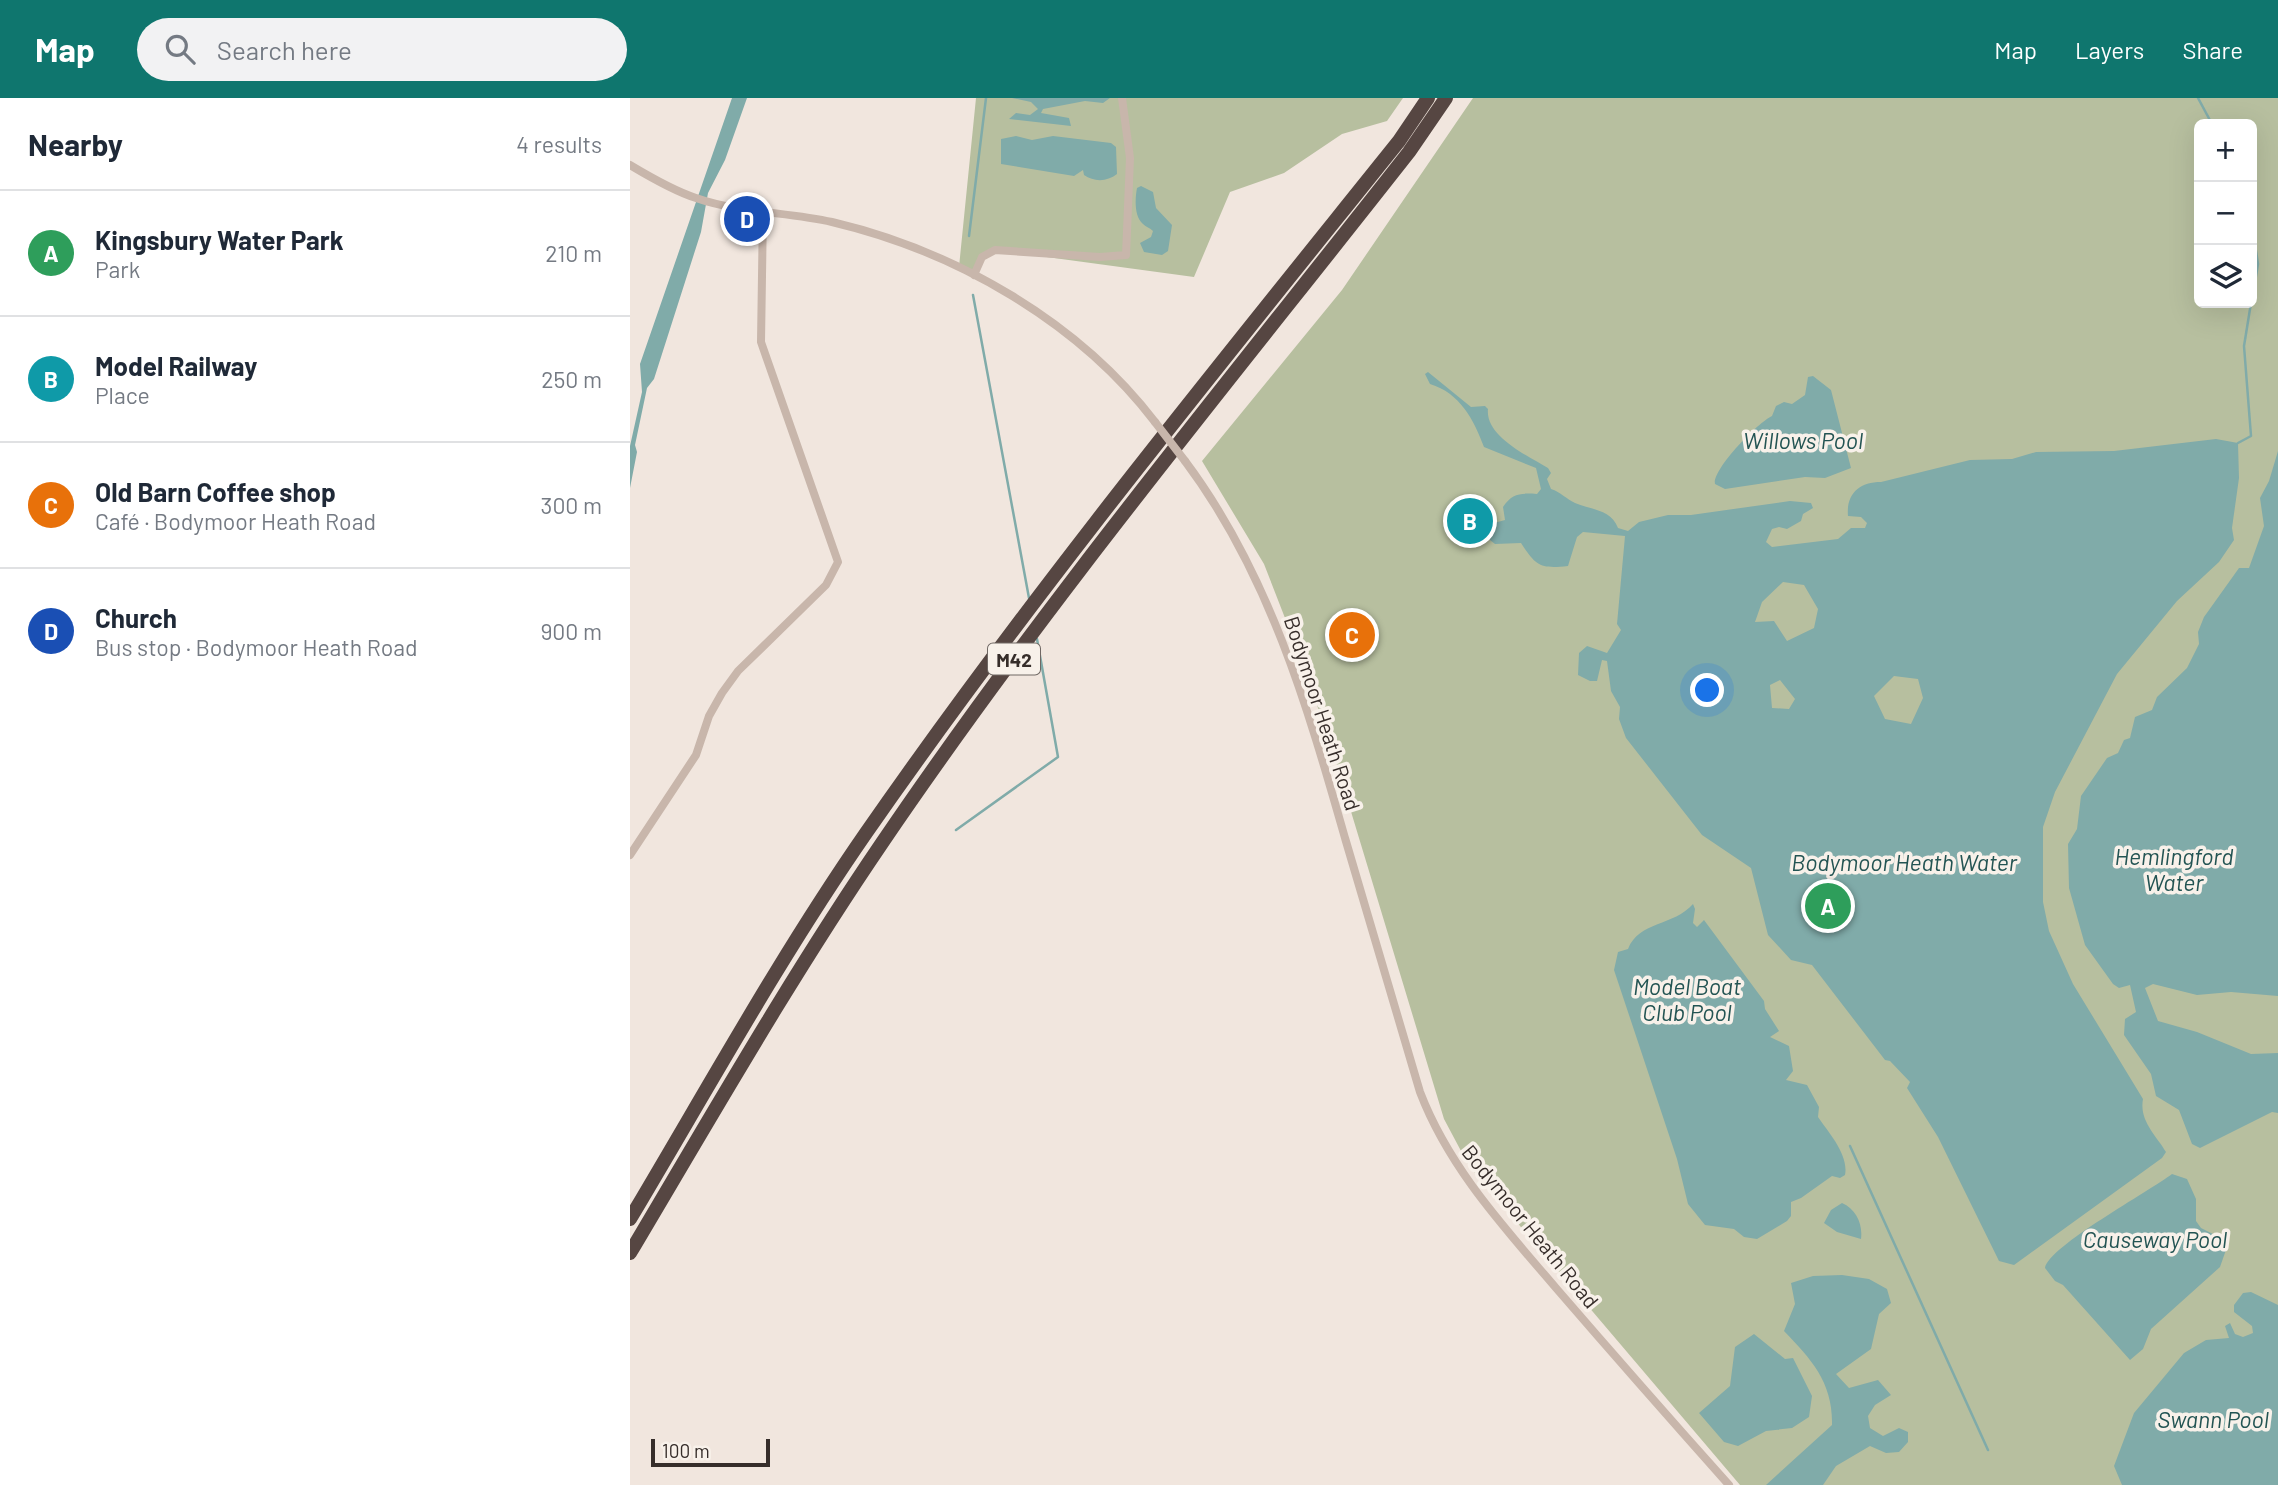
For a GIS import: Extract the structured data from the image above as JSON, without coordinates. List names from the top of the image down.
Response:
{
  "streets": {
    "highway": ["M42"],
    "street": ["Bodymoor Heath Road"]
  },
  "water": [
    "Willows Pool",
    "Hemlingford Water",
    "Bodymoor Heath Water",
    "Model Boat Club Pool",
    "Causeway Pool",
    "Swann Pool"
  ],
  "scale_bar": "100 m",
  "page": {
    "header": "Map",
    "search": "Search here",
    "nav": ["Map", "Layers", "Share"],
    "heading": ["Nearby", "4 results"],
    "map_buttons": ["+", "−"],
    "list": [
      {
        "mark": "A",
        "name": "Kingsbury Water Park",
        "note": "Park",
        "value": "210 m"
      },
      {
        "mark": "B",
        "name": "Model Railway",
        "note": "Place",
        "value": "250 m"
      },
      {
        "mark": "C",
        "name": "Old Barn Coffee shop",
        "note": "Café · Bodymoor Heath Road",
        "value": "300 m"
      },
      {
        "mark": "D",
        "name": "Church",
        "note": "Bus stop · Bodymoor Heath Road",
        "value": "900 m"
      }
    ],
    "pins": [
      "D",
      "B",
      "C",
      "A"
    ],
    "scale": "100 m"
  }
}
